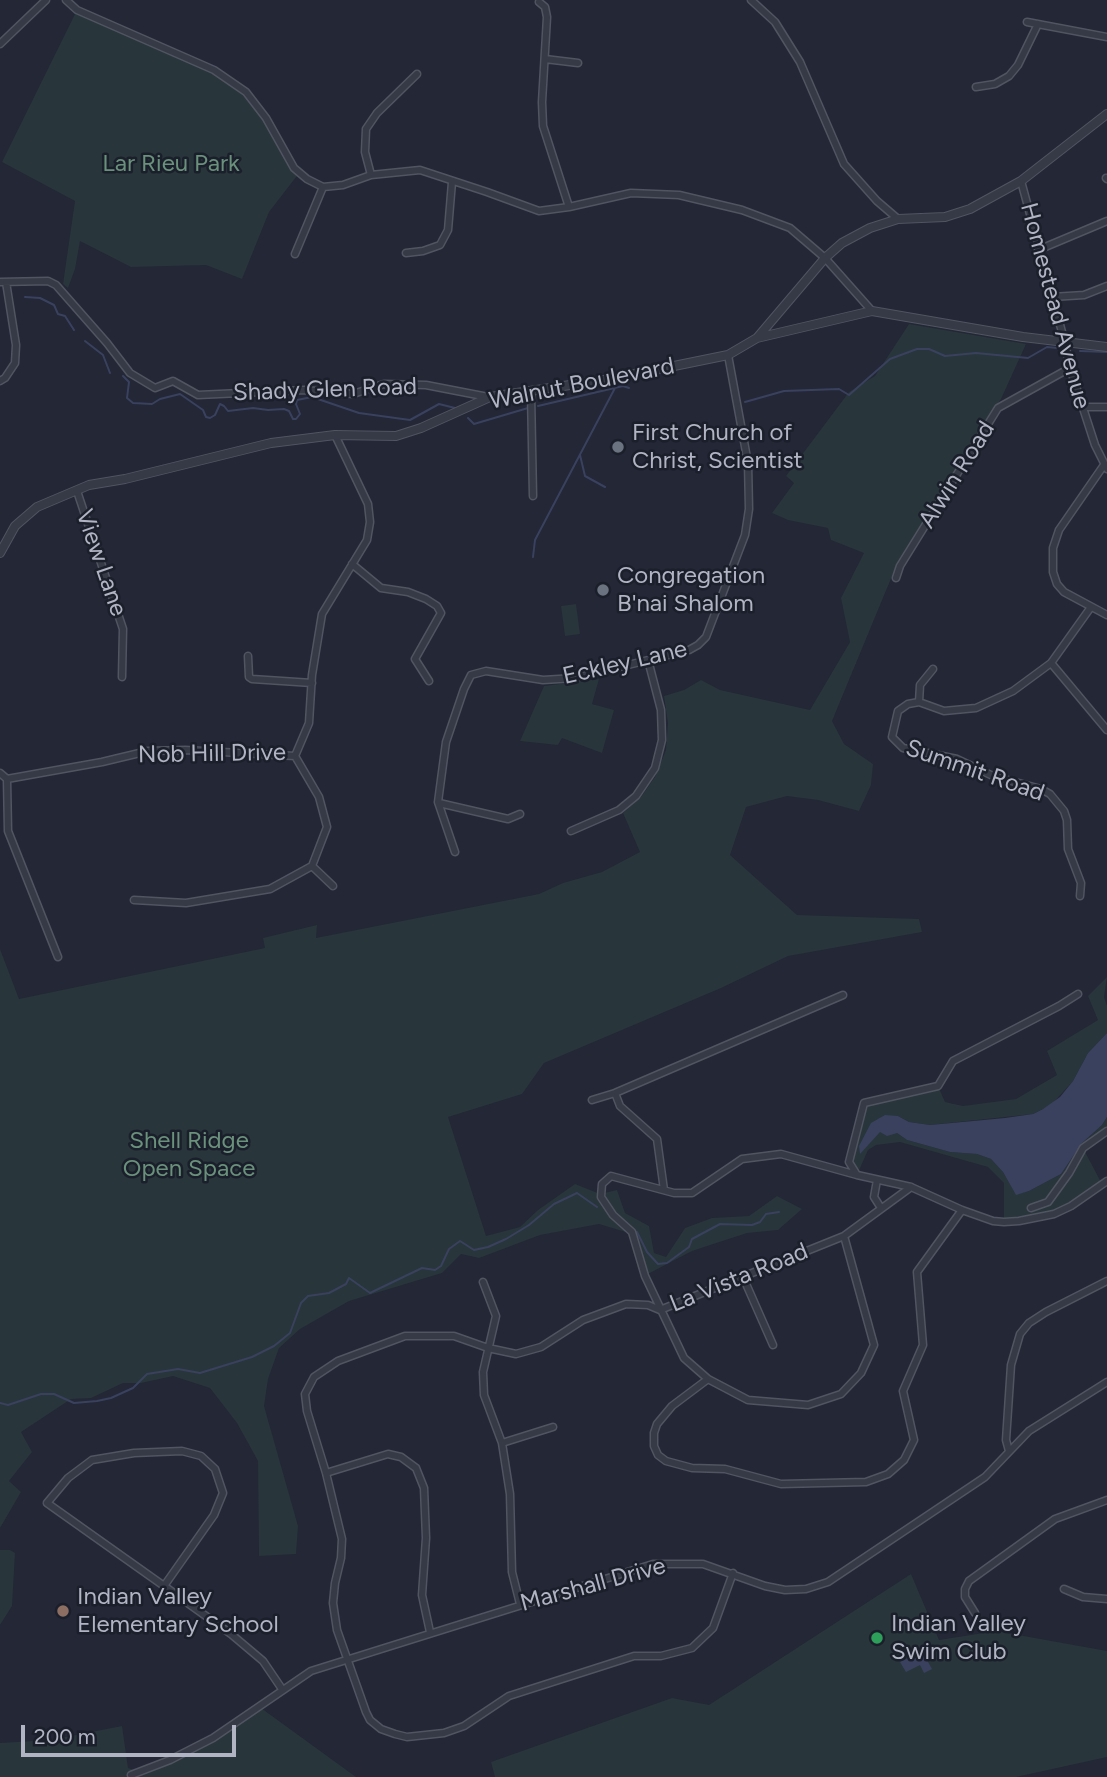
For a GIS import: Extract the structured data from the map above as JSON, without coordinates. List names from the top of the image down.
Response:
{
  "streets": {
    "street": [
      "Homestead Avenue",
      "Walnut Boulevard",
      "Shady Glen Road",
      "Alwin Road",
      "View Lane",
      "Eckley Lane",
      "Nob Hill Drive",
      "Summit Road",
      "La Vista Road",
      "Marshall Drive"
    ]
  },
  "crossings": [
    ["Homestead Avenue", "Walnut Boulevard"],
    ["Homestead Avenue", "Alwin Road"],
    ["Walnut Boulevard", "Shady Glen Road"],
    ["Walnut Boulevard", "View Lane"],
    ["Walnut Boulevard", "Eckley Lane"],
    ["Walnut Boulevard", "Nob Hill Drive"],
    ["La Vista Road", "Marshall Drive"]
  ],
  "parks": ["Lar Rieu Park", "Shell Ridge Open Space"],
  "places": [
    "First Church of Christ, Scientist",
    "Congregation B'nai Shalom",
    "Indian Valley Elementary School",
    "Indian Valley Swim Club"
  ],
  "scale_bar": "200 m"
}
